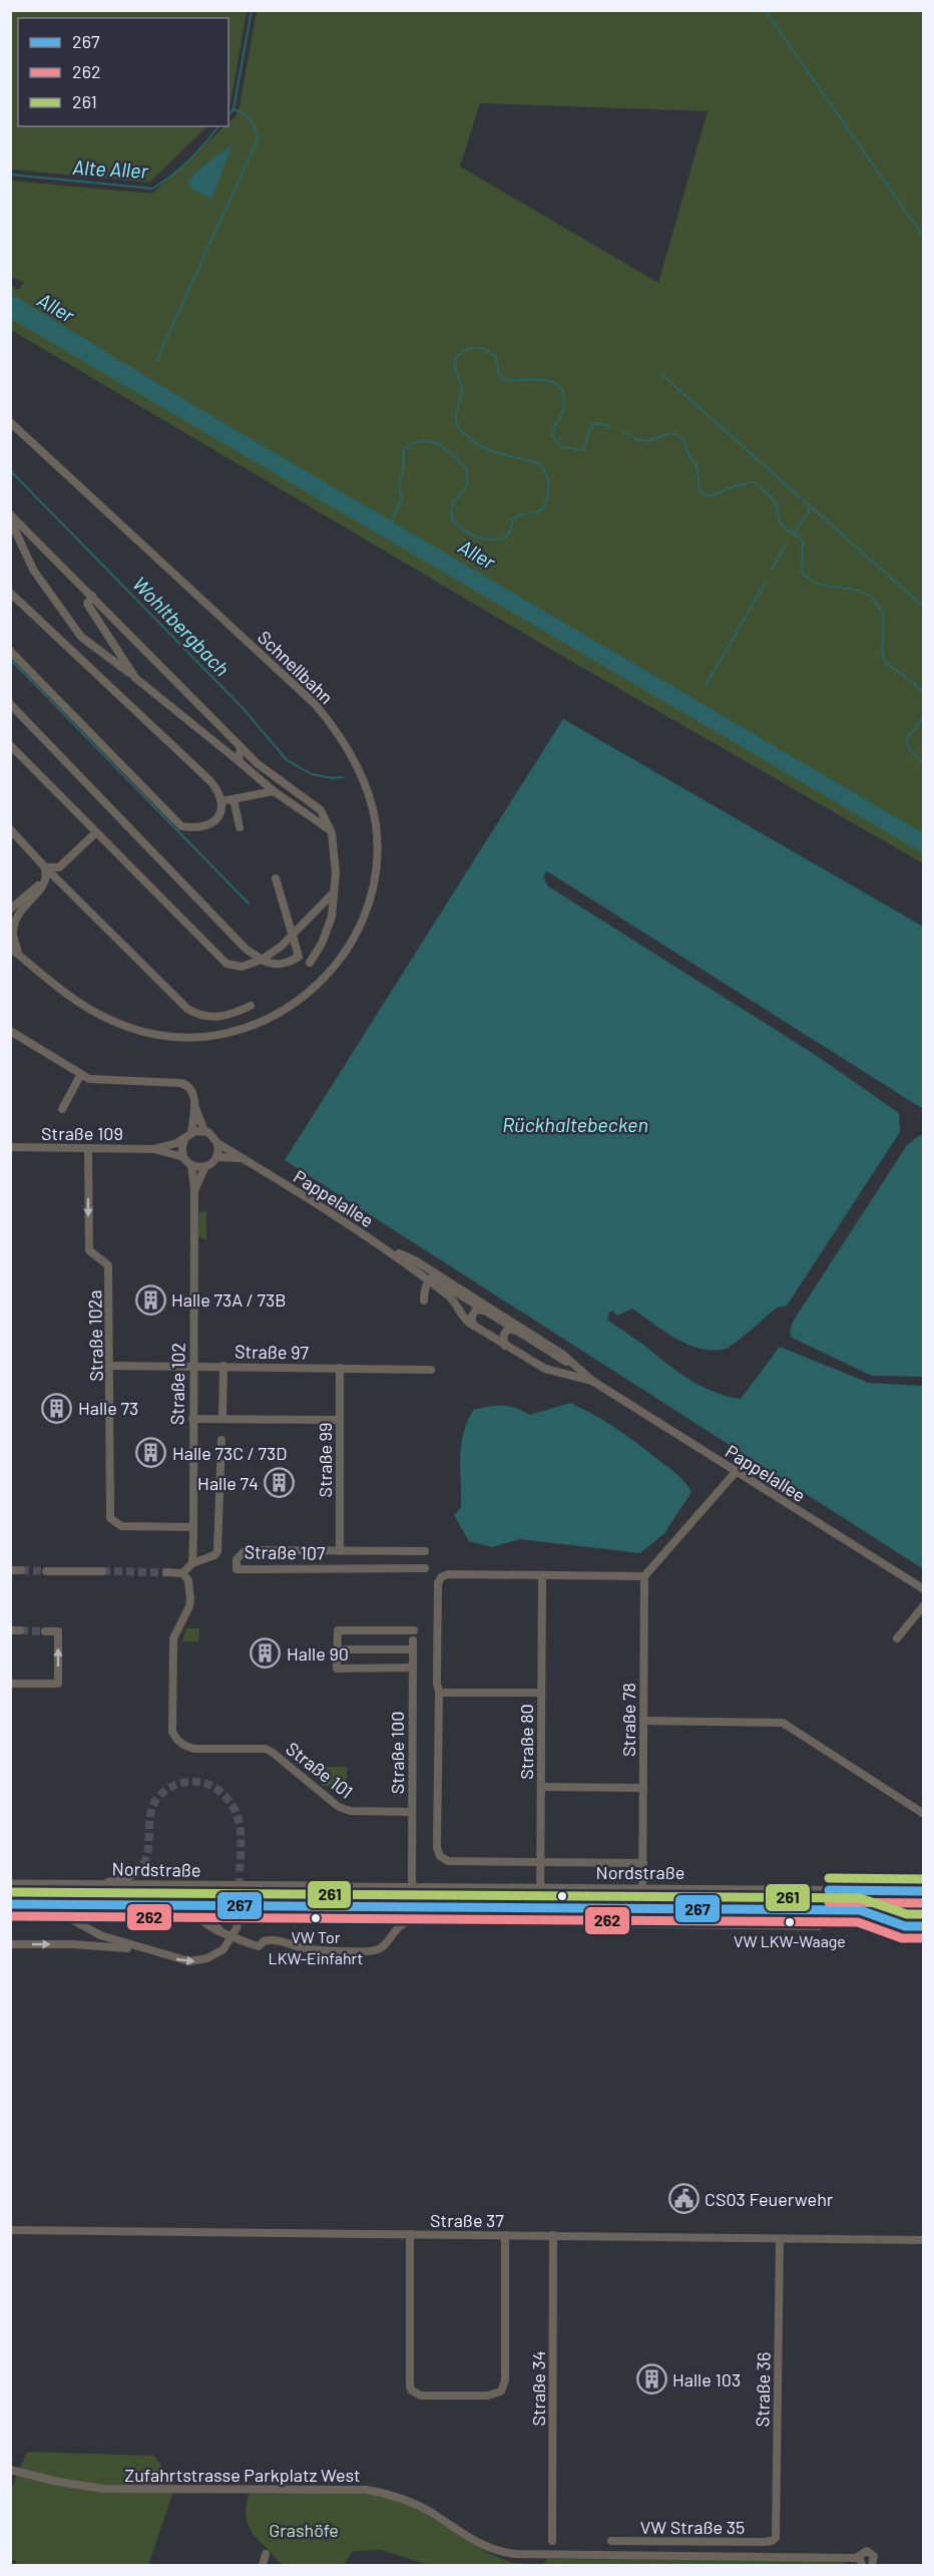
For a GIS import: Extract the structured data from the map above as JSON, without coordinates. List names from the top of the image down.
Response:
{
  "streets": {
    "street": [
      "Schnellbahn",
      "Straße 109",
      "Pappelallee",
      "Straße 102a",
      "Straße 97",
      "Straße 102",
      "Straße 99",
      "Straße 107",
      "Straße 78",
      "Straße 80",
      "Straße 100",
      "Straße 101",
      "Nordstraße",
      "Straße 37",
      "Straße 34",
      "Straße 36",
      "Zufahrtstrasse Parkplatz West",
      "VW Straße 35"
    ]
  },
  "crossings": [
    ["Straße 109", "Straße 102a"],
    ["Pappelallee", "Straße 102"],
    ["Straße 102a", "Straße 97"],
    ["Straße 102a", "Straße 102"],
    ["Straße 97", "Straße 102"],
    ["Straße 97", "Straße 99"],
    ["Straße 99", "Straße 107"],
    ["Straße 78", "Nordstraße"],
    ["Straße 80", "Nordstraße"],
    ["Straße 100", "Straße 101"],
    ["Straße 100", "Nordstraße"],
    ["Straße 37", "Straße 34"],
    ["Straße 37", "Straße 36"],
    ["Straße 36", "VW Straße 35"]
  ],
  "one_way": ["Straße 102a"],
  "water": [
    "Alte Aller",
    "Aller",
    "Wohltbergbach",
    "Rückhaltebecken"
  ],
  "parks": ["Grashöfe"],
  "places": {
    "building": [
      "Halle 73A / 73B",
      "Halle 73",
      "Halle 73C / 73D",
      "Halle 74",
      "Halle 90",
      "Halle 103"
    ],
    "other": ["VW Tor LKW-Einfahrt", "VW LKW-Waage"],
    "public building": ["CS03 Feuerwehr"]
  },
  "lines": ["transit line 261", "transit line 267", "transit line 262"],
  "legend": ["267", "262", "261"]
}
